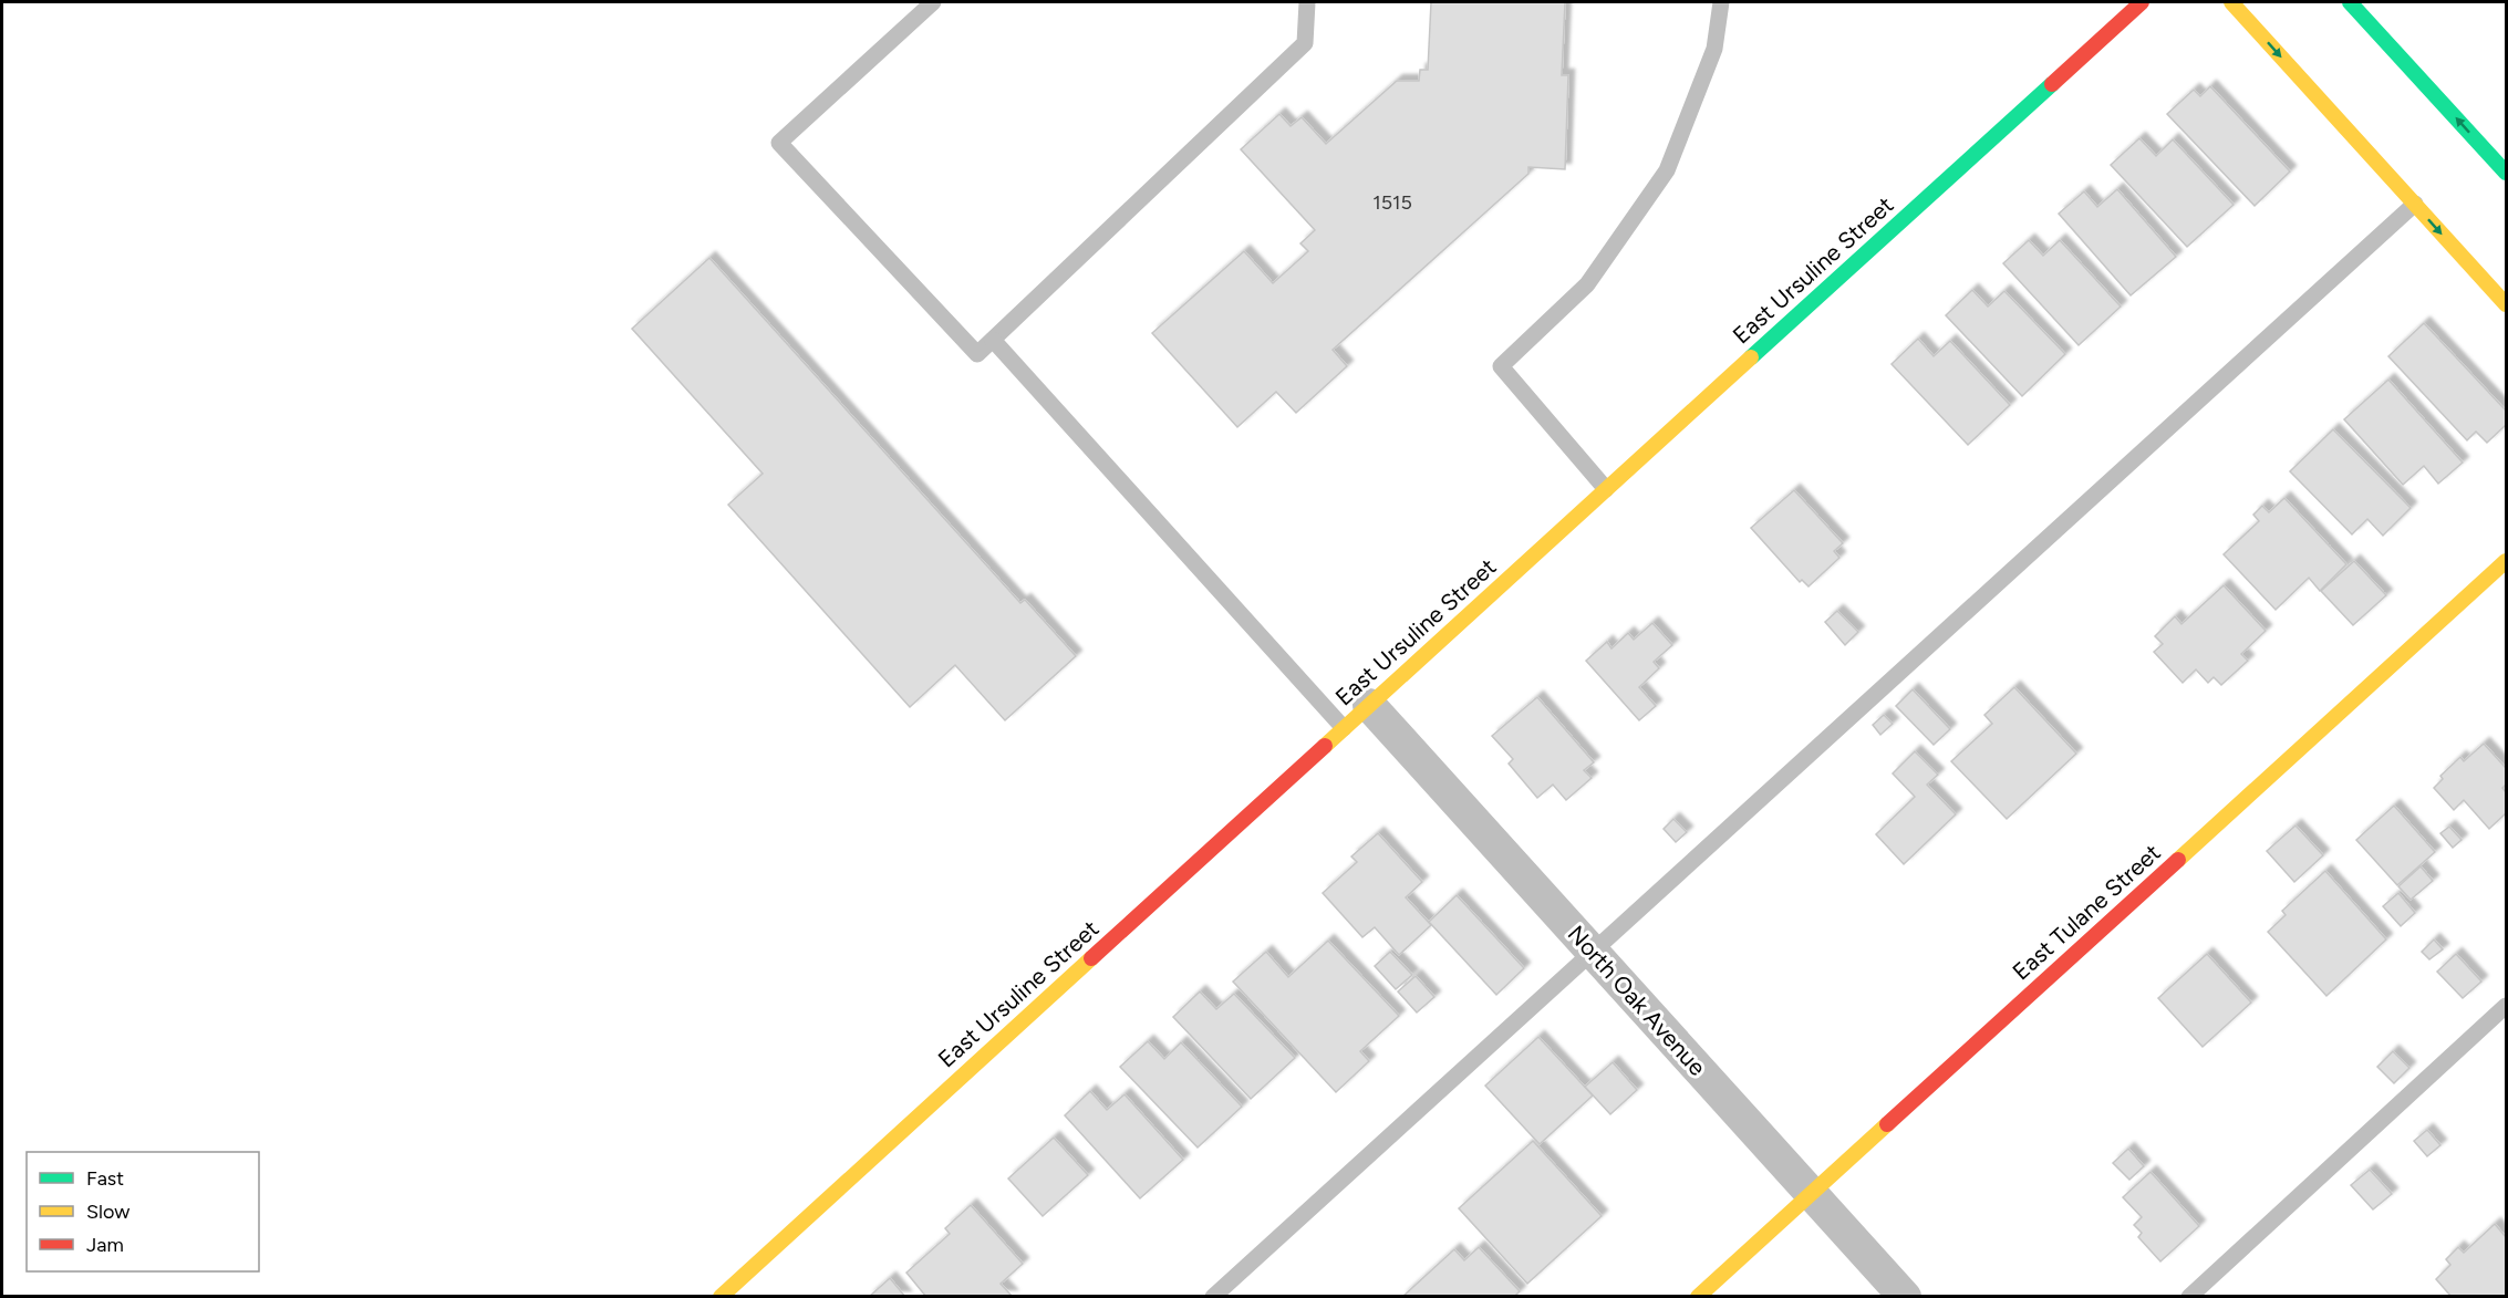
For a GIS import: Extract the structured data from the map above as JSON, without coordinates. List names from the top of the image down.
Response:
{
  "streets": {
    "street": ["East Ursuline Street", "East Tulane Street", "North Oak Avenue"]
  },
  "crossings": [
    ["East Ursuline Street", "North Oak Avenue"],
    ["East Tulane Street", "North Oak Avenue"]
  ],
  "house_numbers": ["1515"],
  "legend": ["Fast", "Slow", "Jam"]
}
